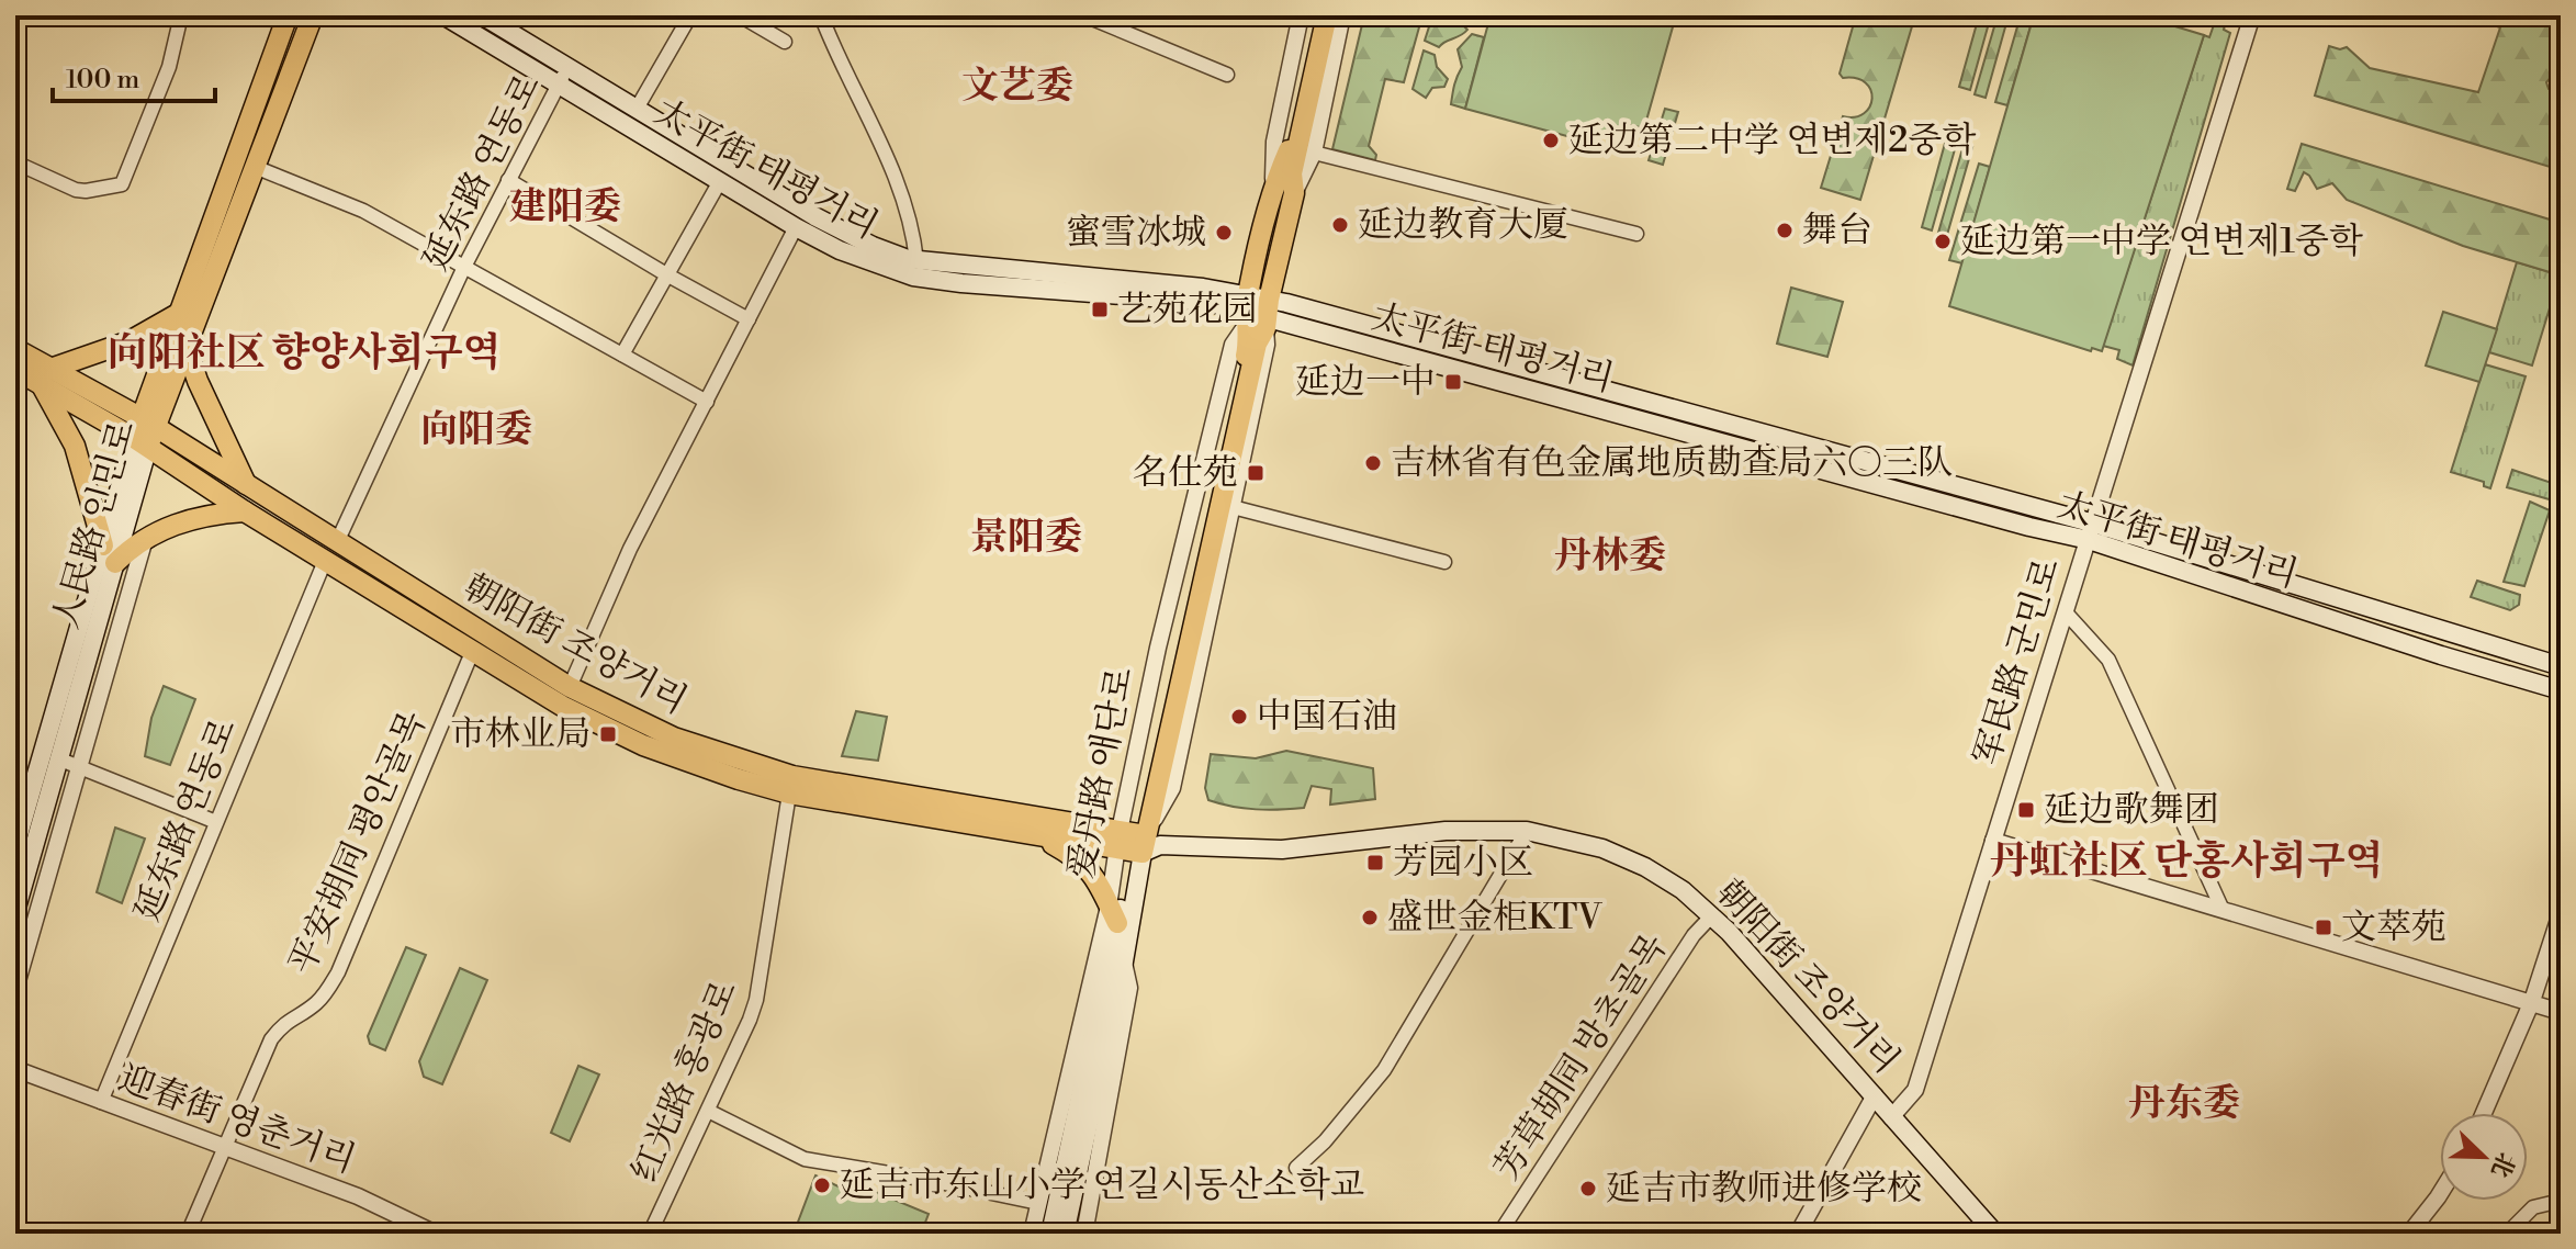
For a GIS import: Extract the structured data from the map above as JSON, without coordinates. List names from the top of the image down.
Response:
{
  "streets": {
    "main road": [
      "太平街 태평거리",
      "人民路 인민로",
      "朝阳街 조양거리",
      "爱丹路 애단로"
    ],
    "street": [
      "延东路 연동로",
      "军民路 군민로",
      "平安胡同 평안골목",
      "芳草胡同 방초골목",
      "红光路 홍광로",
      "迎春街 영춘거리"
    ]
  },
  "crossings": [
    ["太平街 태평거리", "延东路 연동로"],
    ["太平街 태평거리", "军民路 군민로"],
    ["太平街 태평거리", "爱丹路 애단로"],
    ["延东路 연동로", "朝阳街 조양거리"],
    ["延东路 연동로", "迎春街 영춘거리"],
    ["人民路 인민로", "朝阳街 조양거리"],
    ["朝阳街 조양거리", "军民路 군민로"],
    ["朝阳街 조양거리", "爱丹路 애단로"],
    ["朝阳街 조양거리", "平安胡同 평안골목"],
    ["朝阳街 조양거리", "芳草胡同 방초골목"],
    ["朝阳街 조양거리", "红光路 홍광로"],
    ["平安胡同 평안골목", "迎春街 영춘거리"]
  ],
  "districts": [
    "文艺委",
    "建阳委",
    "向阳社区 향양사회구역",
    "向阳委",
    "景阳委",
    "丹林委",
    "丹虹社区 단홍사회구역",
    "丹东委"
  ],
  "places": {
    "other": [
      "延边第二中学 연변제2중학",
      "延边教育大厦",
      "舞台",
      "蜜雪冰城",
      "延边第一中学 연변제1중학",
      "吉林省有色金属地质勘查局六〇三队",
      "中国石油",
      "盛世金柜KTV",
      "延吉市东山小学 연길시동산소학교",
      "延吉市教师进修学校"
    ],
    "transit": [
      "艺苑花园",
      "延边一中",
      "名仕苑",
      "市林业局",
      "延边歌舞团",
      "芳园小区",
      "文萃苑"
    ]
  },
  "scale_bar": "100 m",
  "north": "bottom right"
}
